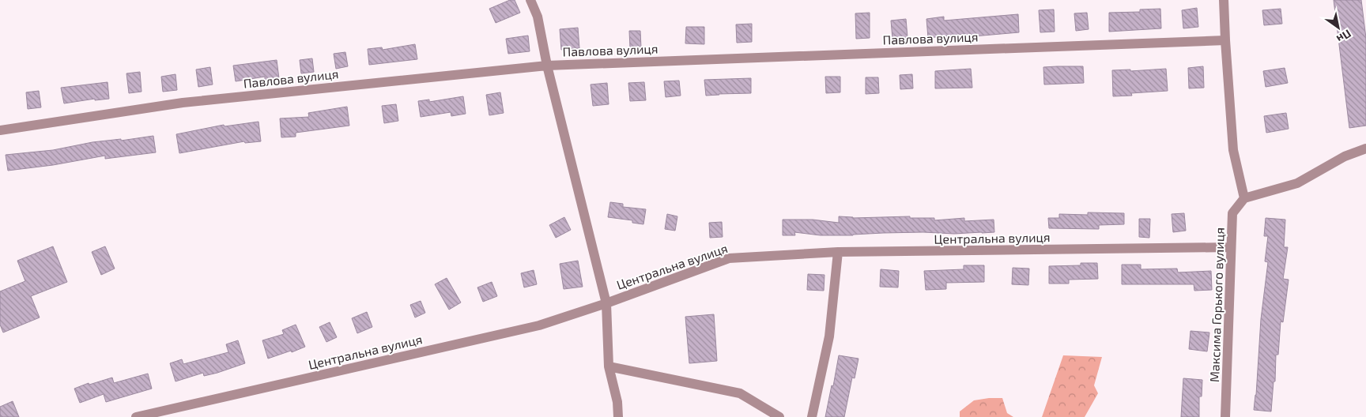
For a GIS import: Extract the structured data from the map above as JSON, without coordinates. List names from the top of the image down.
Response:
{
  "streets": {
    "street": ["Павлова вулиця", "Центральна вулиця", "Максима Горького вулиця"]
  },
  "crossings": [
    ["Центральна вулиця", "Максима Горького вулиця"]
  ],
  "north": "bottom right"
}
